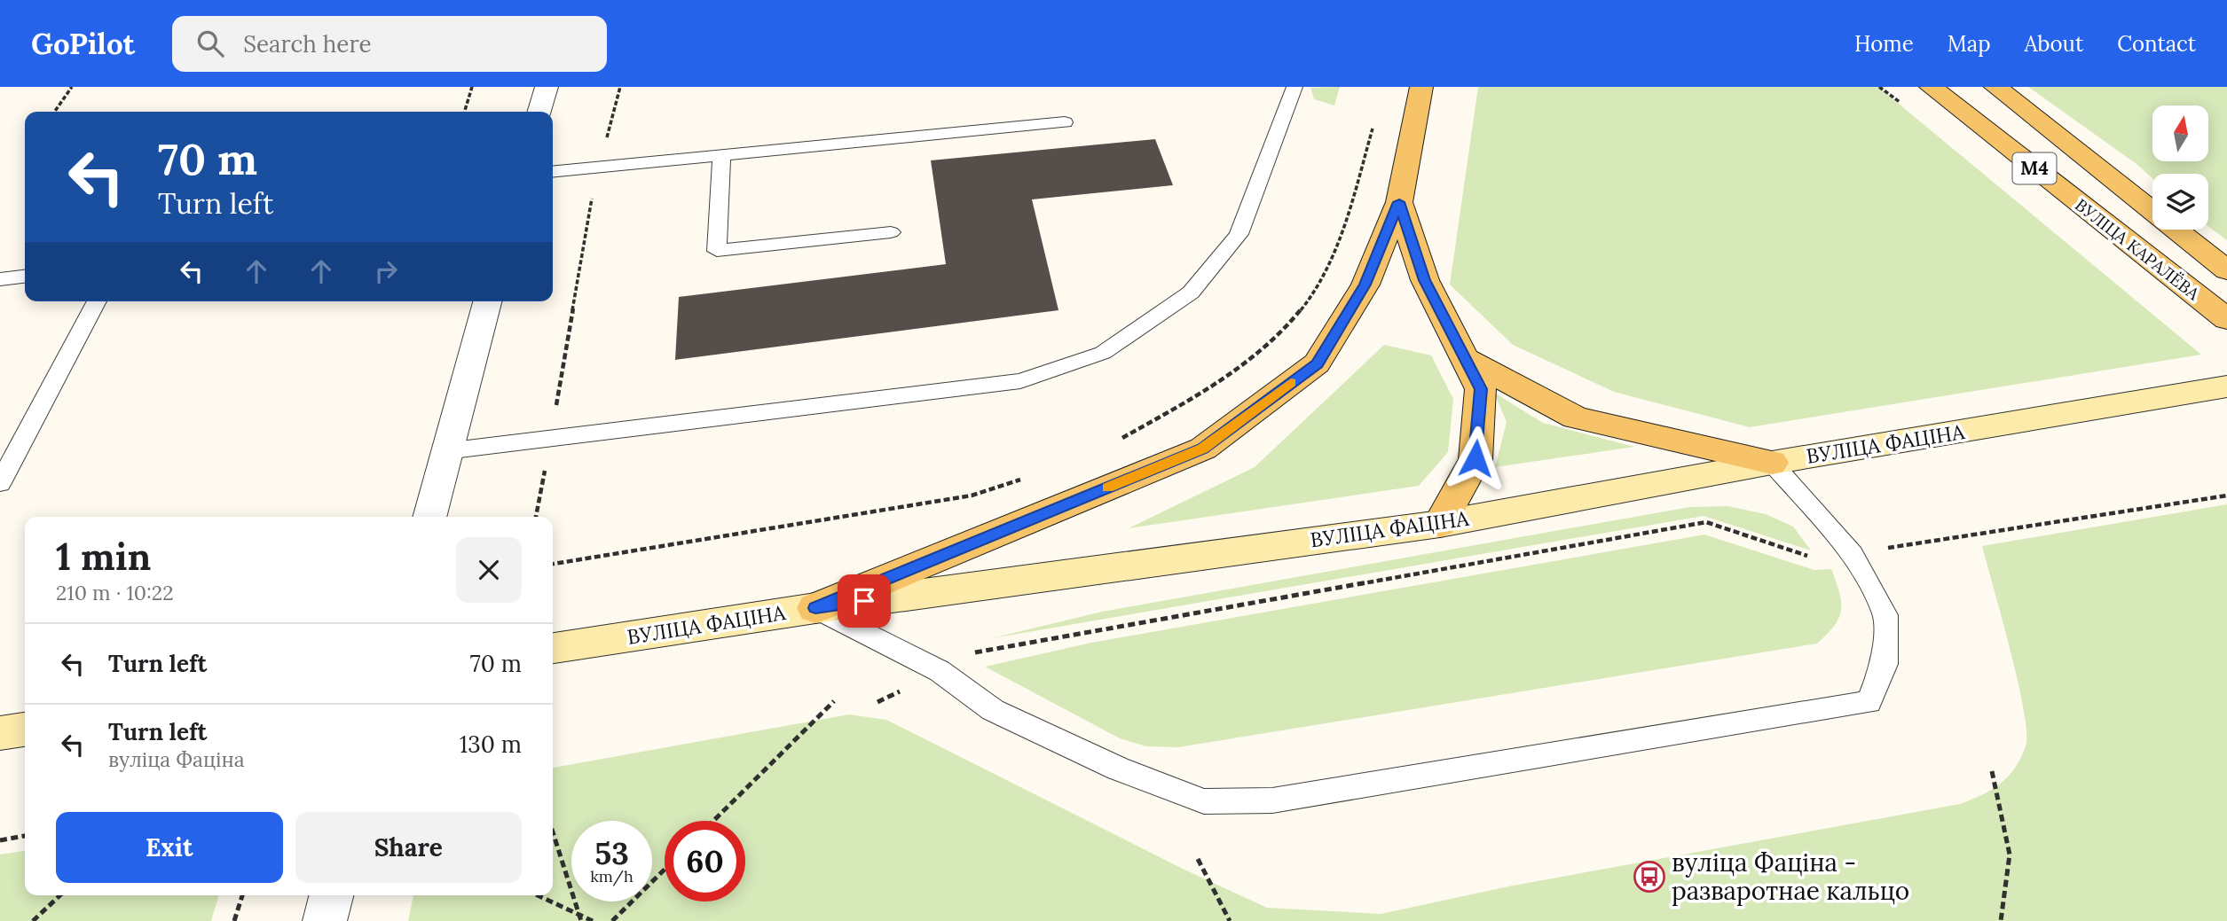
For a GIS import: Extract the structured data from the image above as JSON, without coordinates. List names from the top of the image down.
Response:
{
  "streets": {
    "main road": ["М4", "ВУЛІЦА КАРАЛЁВА", "ВУЛІЦА ФАЦІНА"]
  },
  "places": {
    "bus stop": ["вуліца Фаціна - разваротнае кальцо"]
  },
  "north": "top",
  "page": {
    "header": "GoPilot",
    "search": "Search here",
    "nav": [
      "Home",
      "Map",
      "About",
      "Contact"
    ],
    "turn": ["70 m", "Turn left"],
    "heading": ["1 min", "210 m · 10:22"],
    "list": [
      {
        "name": "Turn left",
        "value": "70 m"
      },
      {
        "name": "Turn left",
        "note": "вуліца Фаціна",
        "value": "130 m"
      }
    ],
    "buttons": ["Exit", "Share"],
    "speed": "53 km/h",
    "limit": "60"
  }
}
